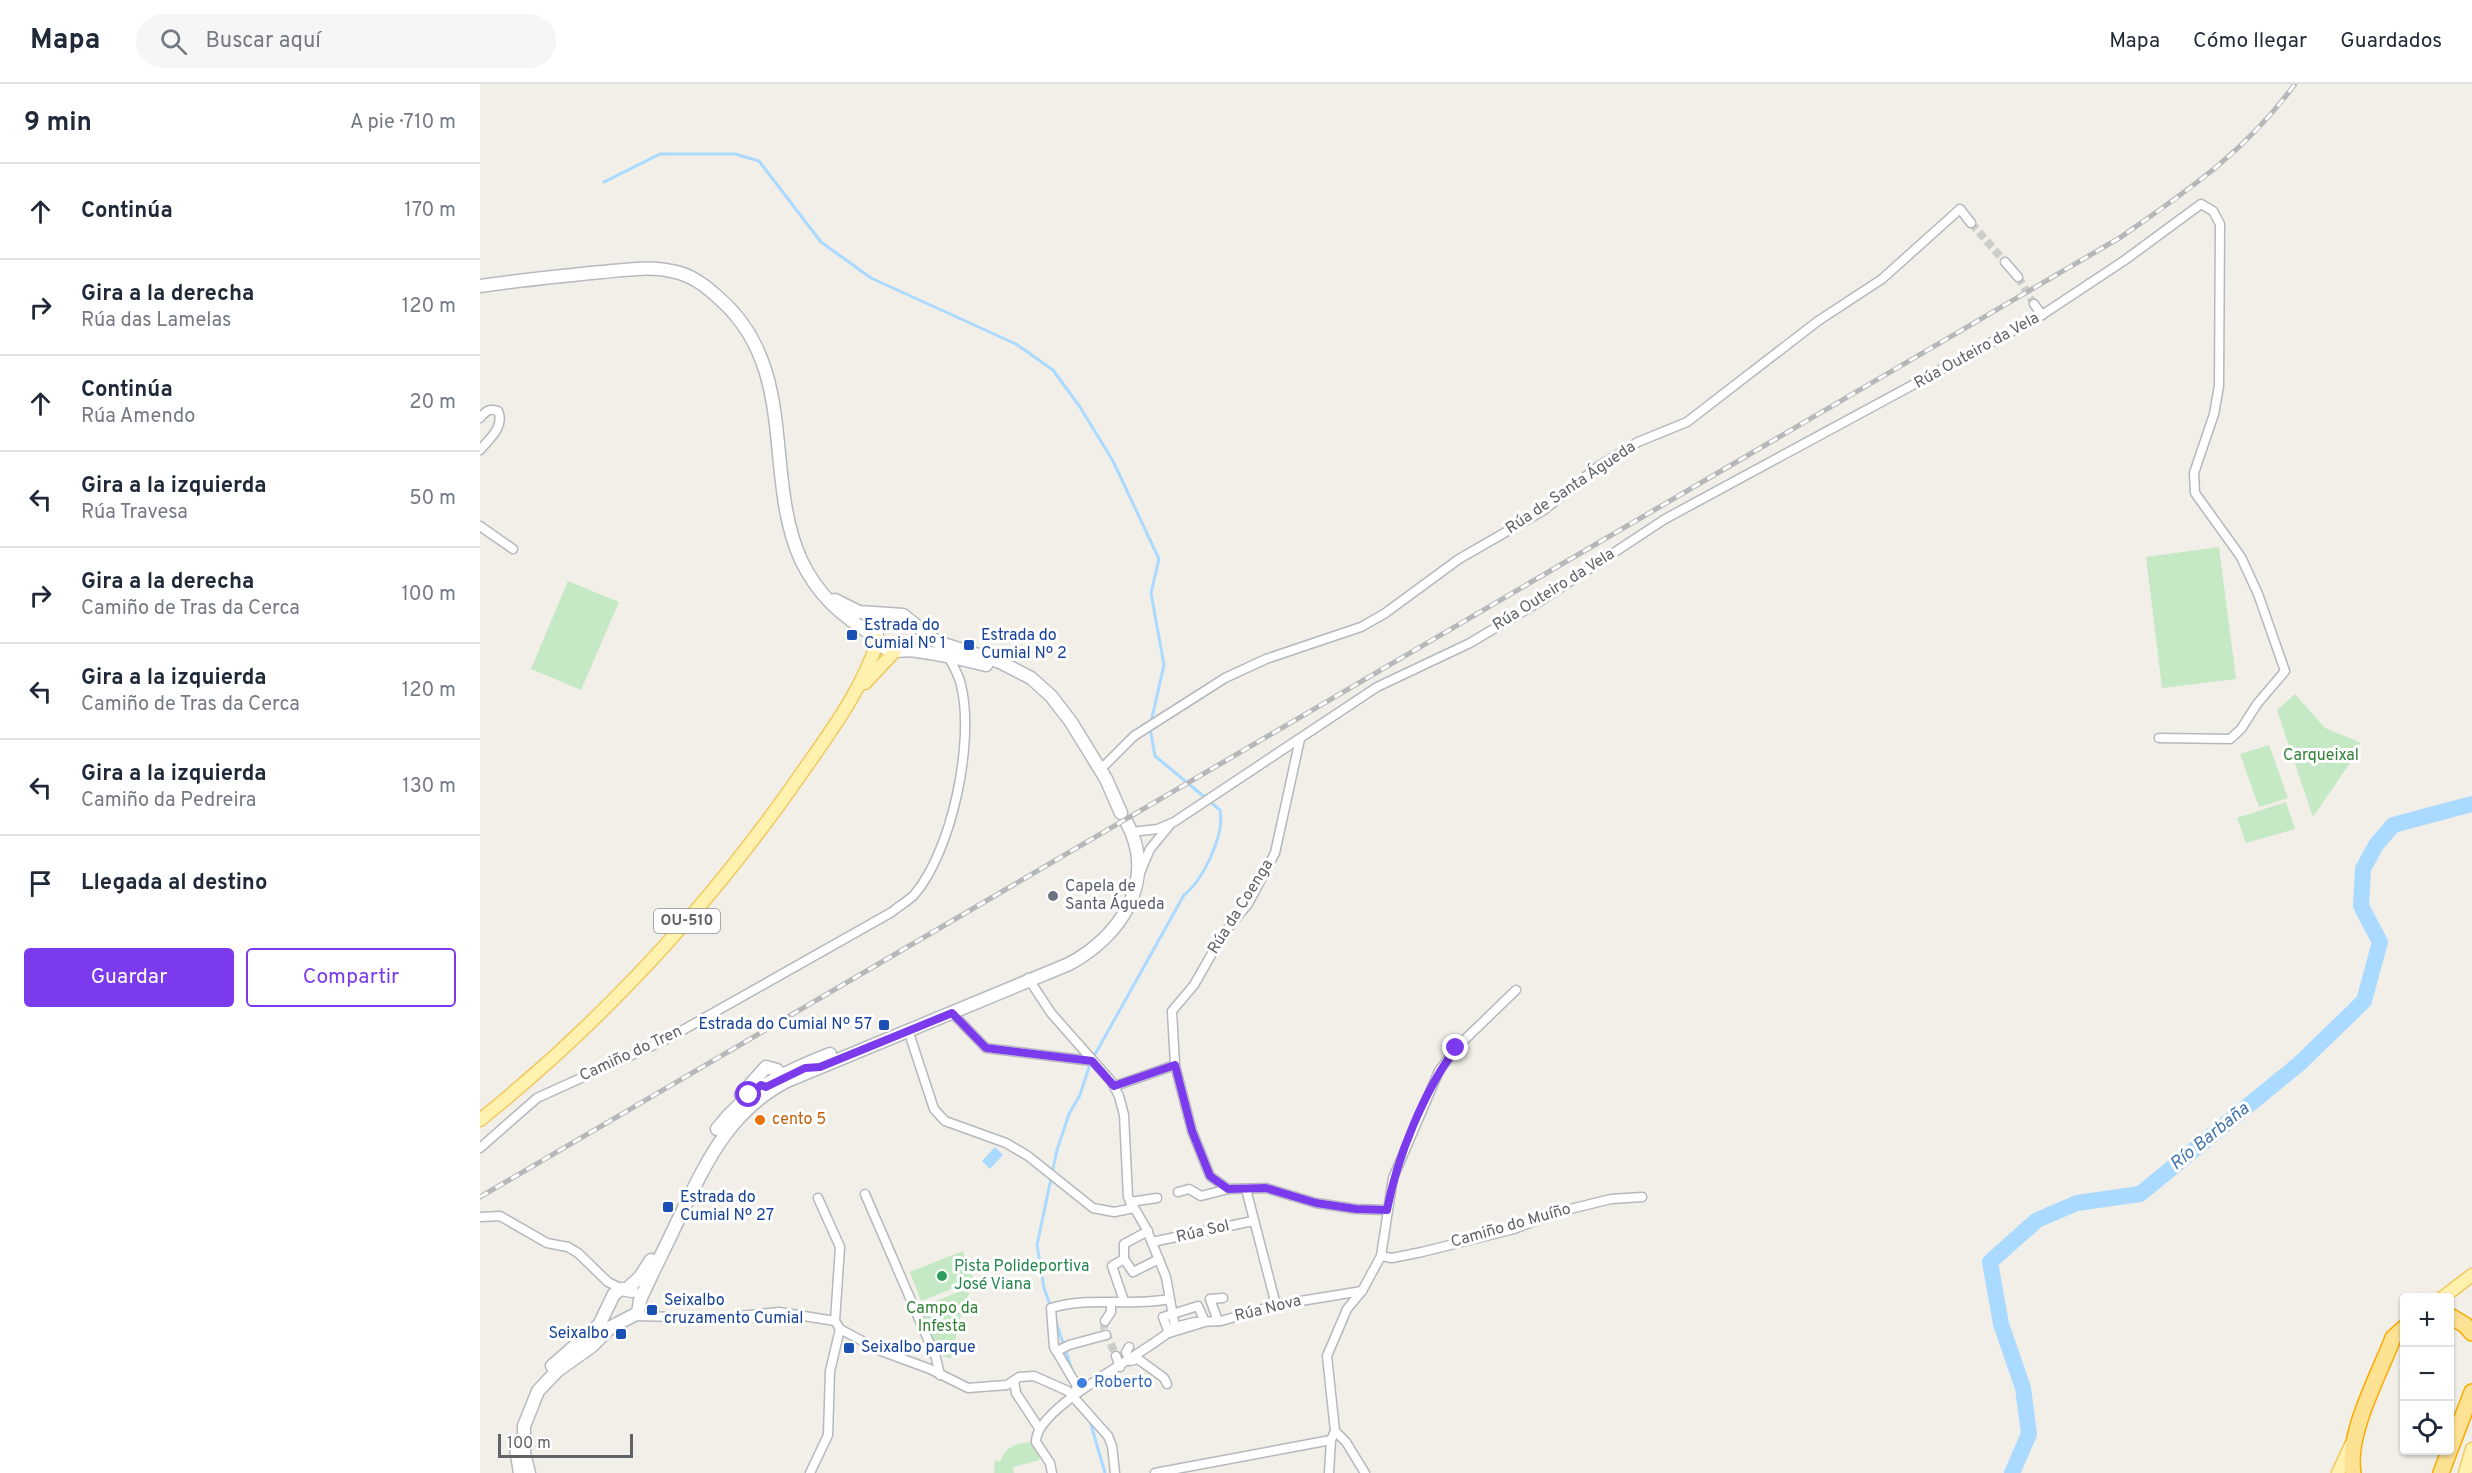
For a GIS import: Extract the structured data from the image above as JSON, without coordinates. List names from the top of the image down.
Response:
{
  "streets": {
    "main road": ["OU-510"],
    "street": [
      "Rúa Outeiro da Vela",
      "Rúa de Santa Águeda",
      "Rúa da Coenga",
      "Camiño do Tren",
      "Camiño do Muíño",
      "Rúa Sol",
      "Rúa Nova"
    ]
  },
  "crossings": [
    ["Rúa Outeiro da Vela", "Rúa da Coenga"]
  ],
  "water": ["Río Barbaña"],
  "parks": ["Carqueixal", "Campo da Infesta"],
  "places": {
    "transit": [
      "Estrada do Cumial Nº 1",
      "Estrada do Cumial Nº 2",
      "Estrada do Cumial Nº 57",
      "Estrada do Cumial Nº 27",
      "Seixalbo cruzamento Cumial",
      "Seixalbo",
      "Seixalbo parque"
    ],
    "other": [
      "Capela de Santa Águeda",
      "cento 5",
      "Pista Polideportiva José Viana",
      "Roberto"
    ]
  },
  "scale_bar": "100 m",
  "page": {
    "header": "Mapa",
    "search": "Buscar aquí",
    "nav": ["Mapa", "Cómo llegar", "Guardados"],
    "heading": ["9 min", "A pie · 710 m"],
    "list": [
      ["Continúa", "170 m"],
      ["Gira a la derecha", "Rúa das Lamelas", "120 m"],
      ["Continúa", "Rúa Amendo", "20 m"],
      ["Gira a la izquierda", "Rúa Travesa", "50 m"],
      ["Gira a la derecha", "Camiño de Tras da Cerca", "100 m"],
      ["Gira a la izquierda", "Camiño de Tras da Cerca", "120 m"],
      ["Gira a la izquierda", "Camiño da Pedreira", "130 m"],
      "Llegada al destino"
    ],
    "buttons": ["Guardar", "Compartir"],
    "map_buttons": ["+", "−"],
    "scale": "100 m"
  }
}
